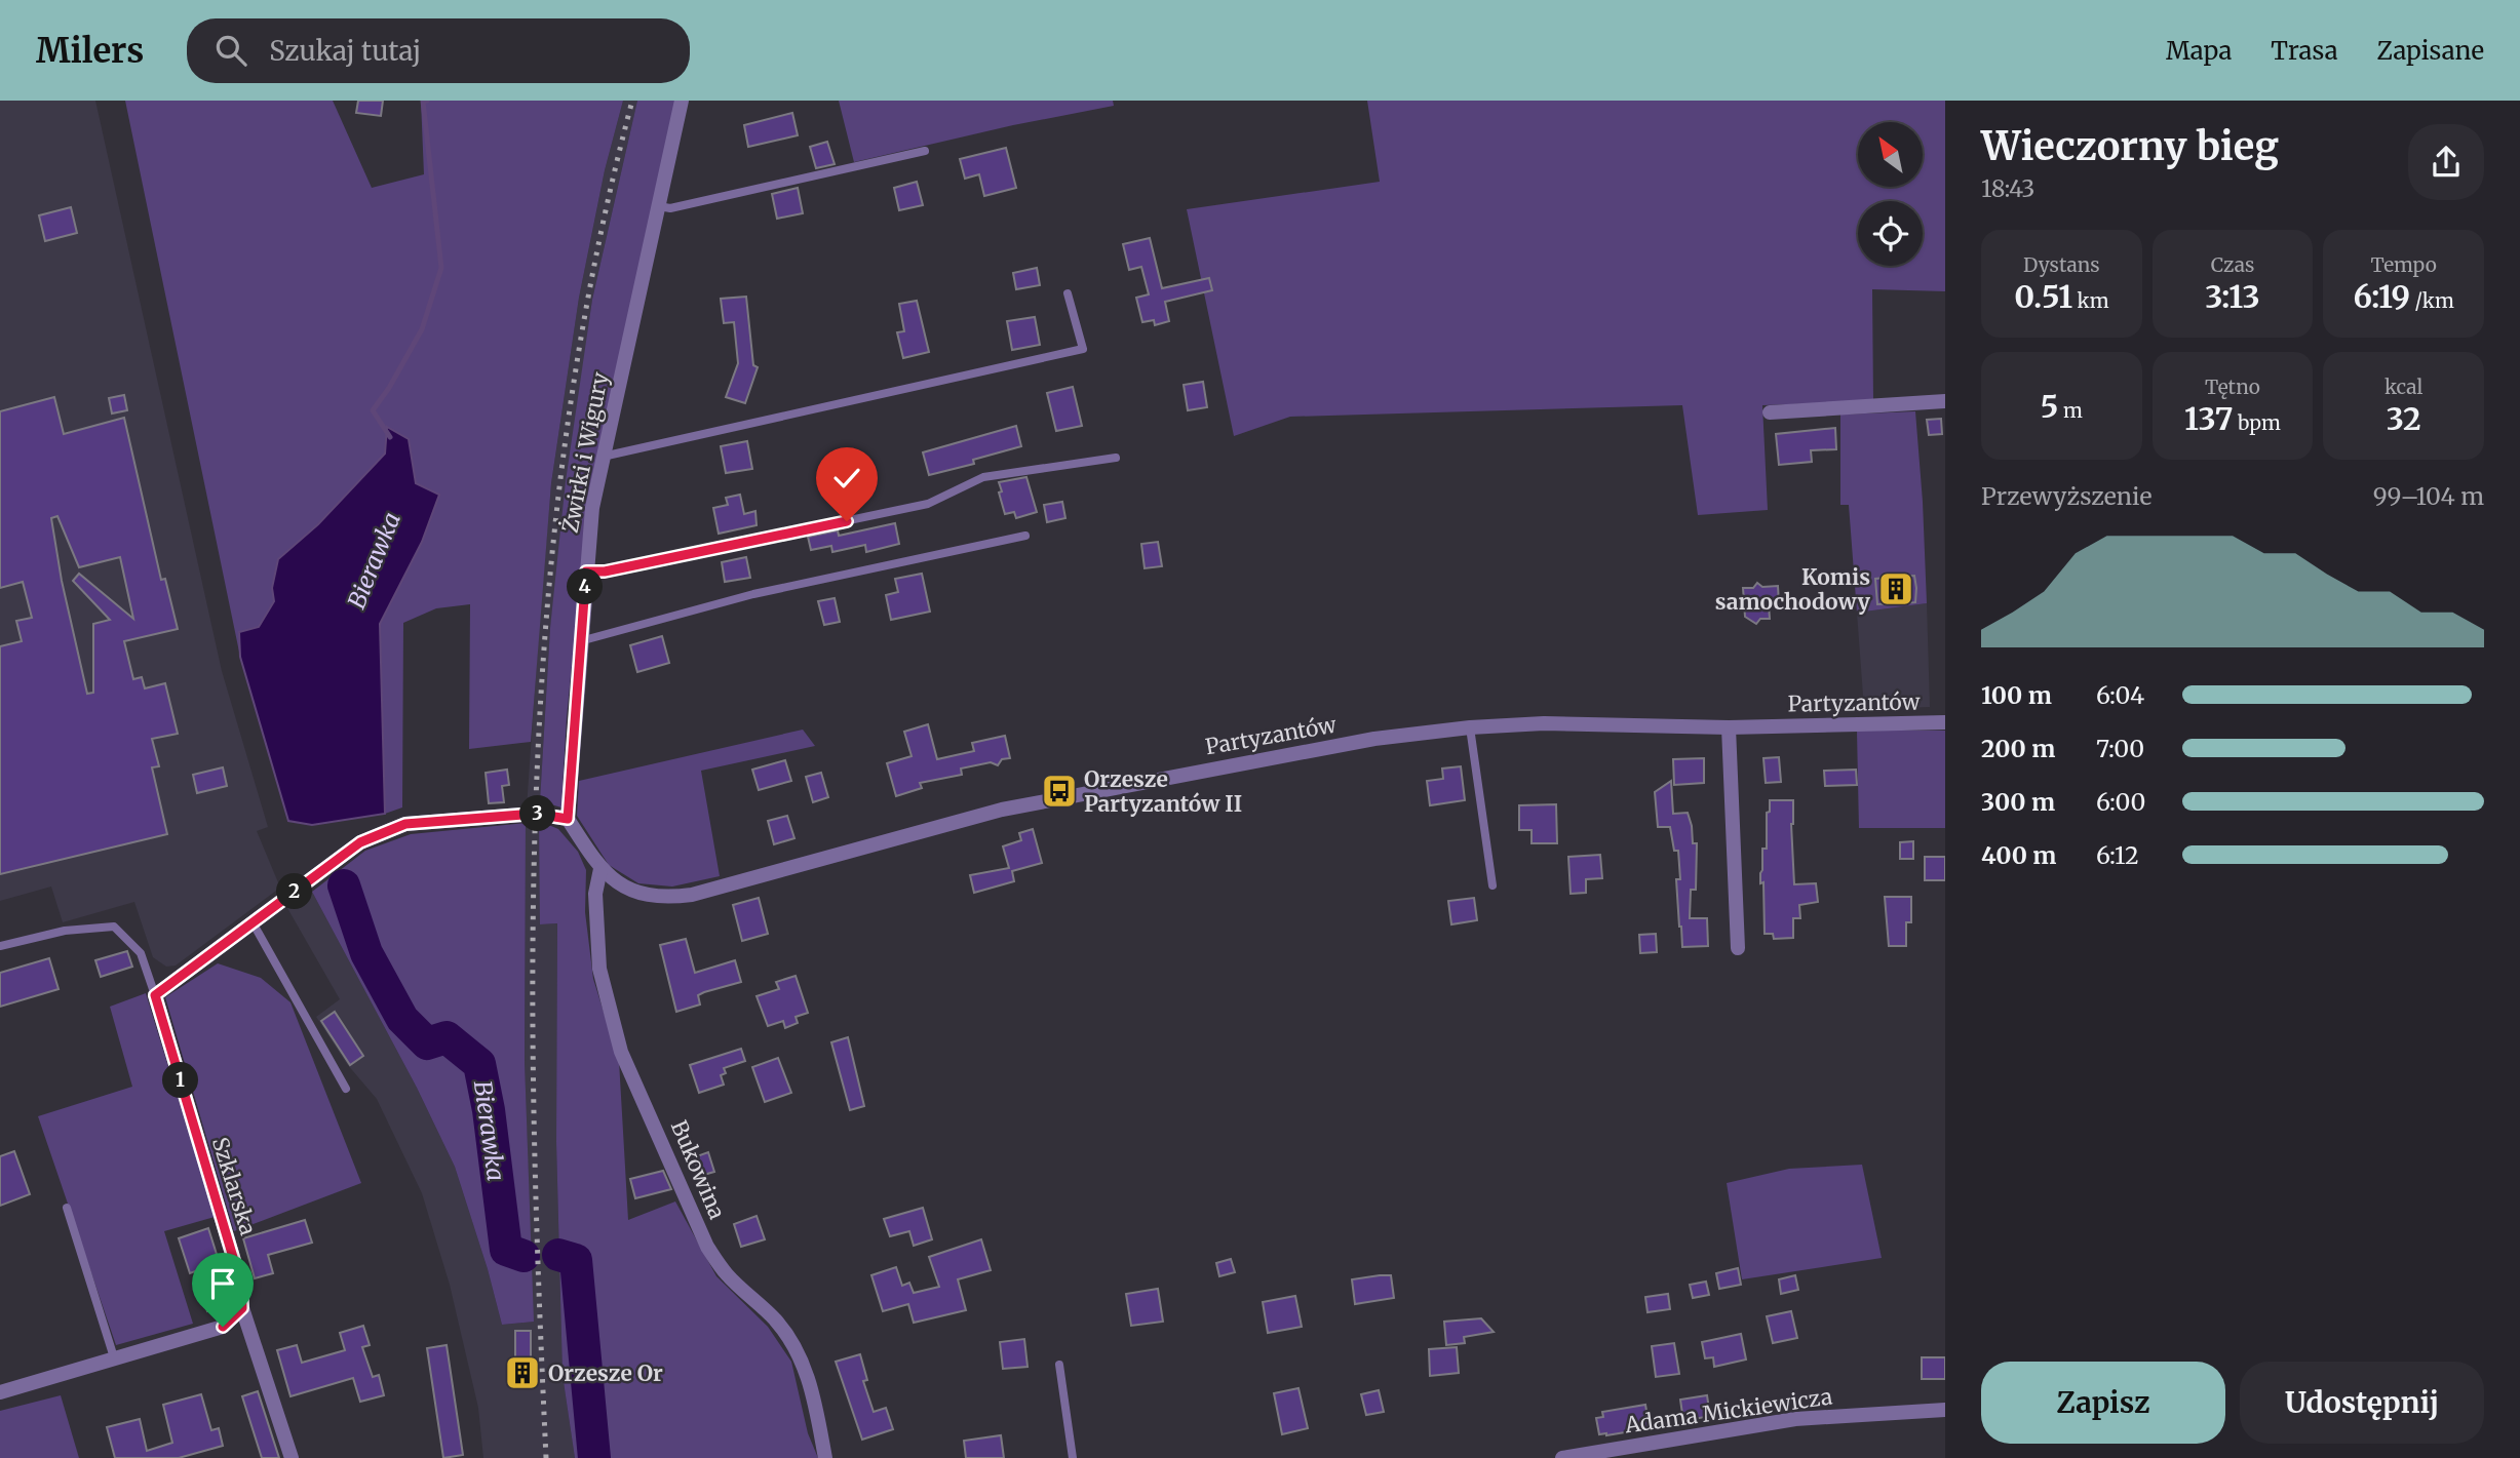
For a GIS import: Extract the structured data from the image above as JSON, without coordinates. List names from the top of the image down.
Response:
{
  "streets": {
    "street": [
      "Żwirki i Wigury",
      "Partyzantów",
      "Bukowina",
      "Szklarska",
      "Adama Mickiewicza"
    ]
  },
  "crossings": [
    ["Żwirki i Wigury", "Partyzantów"],
    ["Partyzantów", "Bukowina"]
  ],
  "water": ["Bierawka"],
  "places": {
    "building": ["Komis samochodowy", "Orzesze Or"],
    "bus stop": ["Orzesze Partyzantów II"]
  },
  "north": "top left",
  "page": {
    "header": "Milers",
    "search": "Szukaj tutaj",
    "nav": ["Mapa", "Trasa", "Zapisane"],
    "heading": ["Wieczorny bieg", "18:43"],
    "stats": [
      ["Dystans", "0.51 km"],
      ["Czas", "3:13"],
      ["Tempo", "6:19 /km"],
      ["5 m"],
      ["Tętno", "137 bpm"],
      ["kcal", "32"]
    ],
    "chart": ["Przewyższenie", "99–104 m"],
    "pins": [
      "4",
      "3",
      "2",
      "1"
    ],
    "list": [
      {
        "name": "100 m",
        "note": "6:04"
      },
      {
        "name": "200 m",
        "note": "7:00"
      },
      {
        "name": "300 m",
        "note": "6:00"
      },
      {
        "name": "400 m",
        "note": "6:12"
      }
    ],
    "buttons": ["Zapisz", "Udostępnij"]
  }
}
